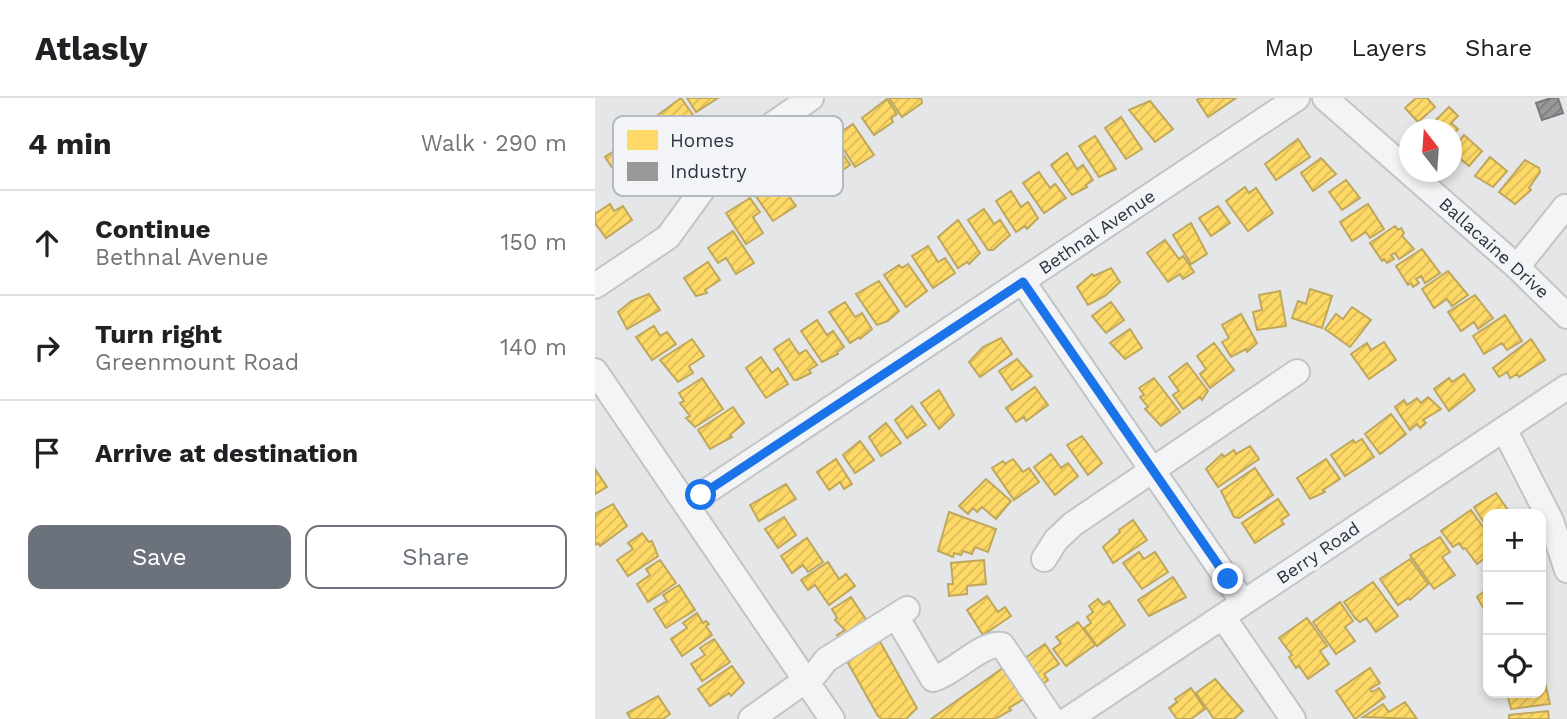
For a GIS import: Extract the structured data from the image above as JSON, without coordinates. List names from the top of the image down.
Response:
{
  "streets": {
    "street": ["Bethnal Avenue", "Ballacaine Drive", "Berry Road"]
  },
  "legend": ["Homes", "Industry"],
  "north": "top",
  "page": {
    "header": "Atlasly",
    "nav": ["Map", "Layers", "Share"],
    "heading": ["4 min", "Walk · 290 m"],
    "list": [
      ["Continue", "Bethnal Avenue", "150 m"],
      ["Turn right", "Greenmount Road", "140 m"],
      "Arrive at destination"
    ],
    "buttons": ["Save", "Share"],
    "map_buttons": ["+", "−"]
  }
}
